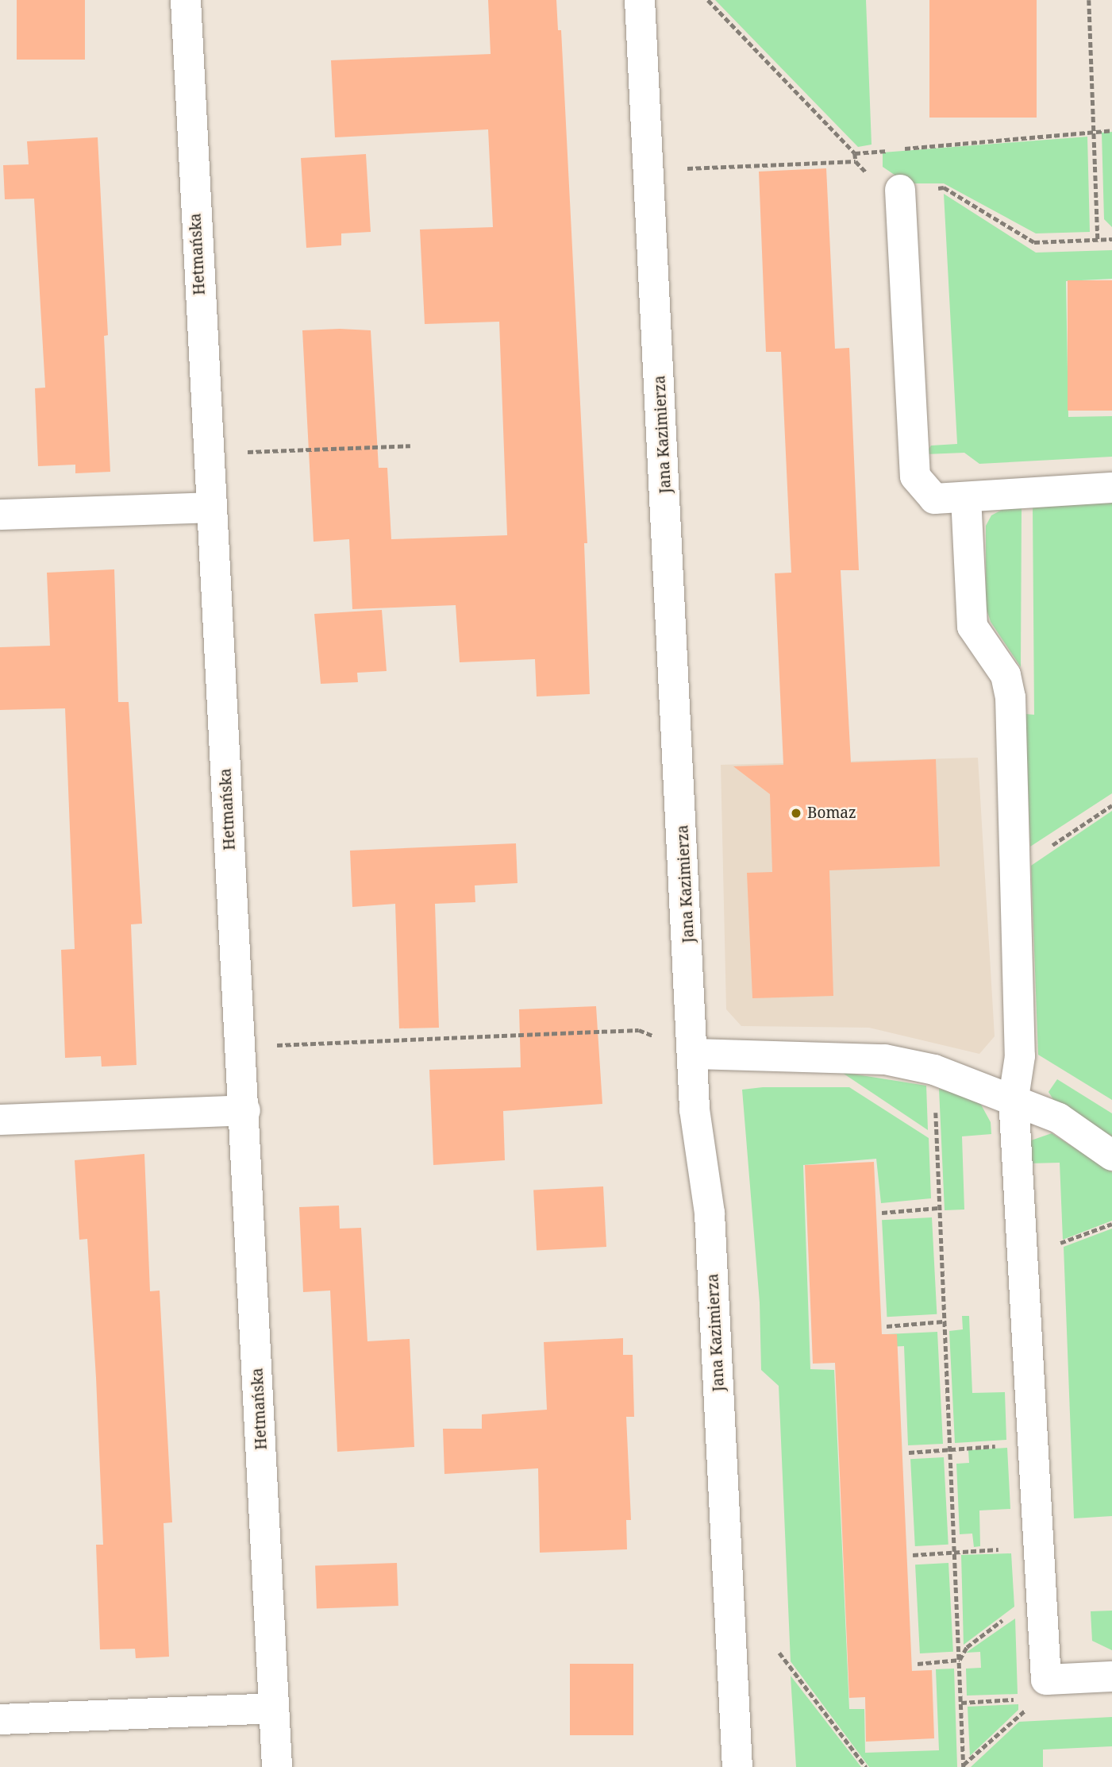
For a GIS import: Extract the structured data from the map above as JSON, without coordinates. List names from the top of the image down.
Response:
{
  "streets": {
    "street": ["Hetmańska", "Jana Kazimierza"]
  },
  "places": ["Bomaz"]
}
